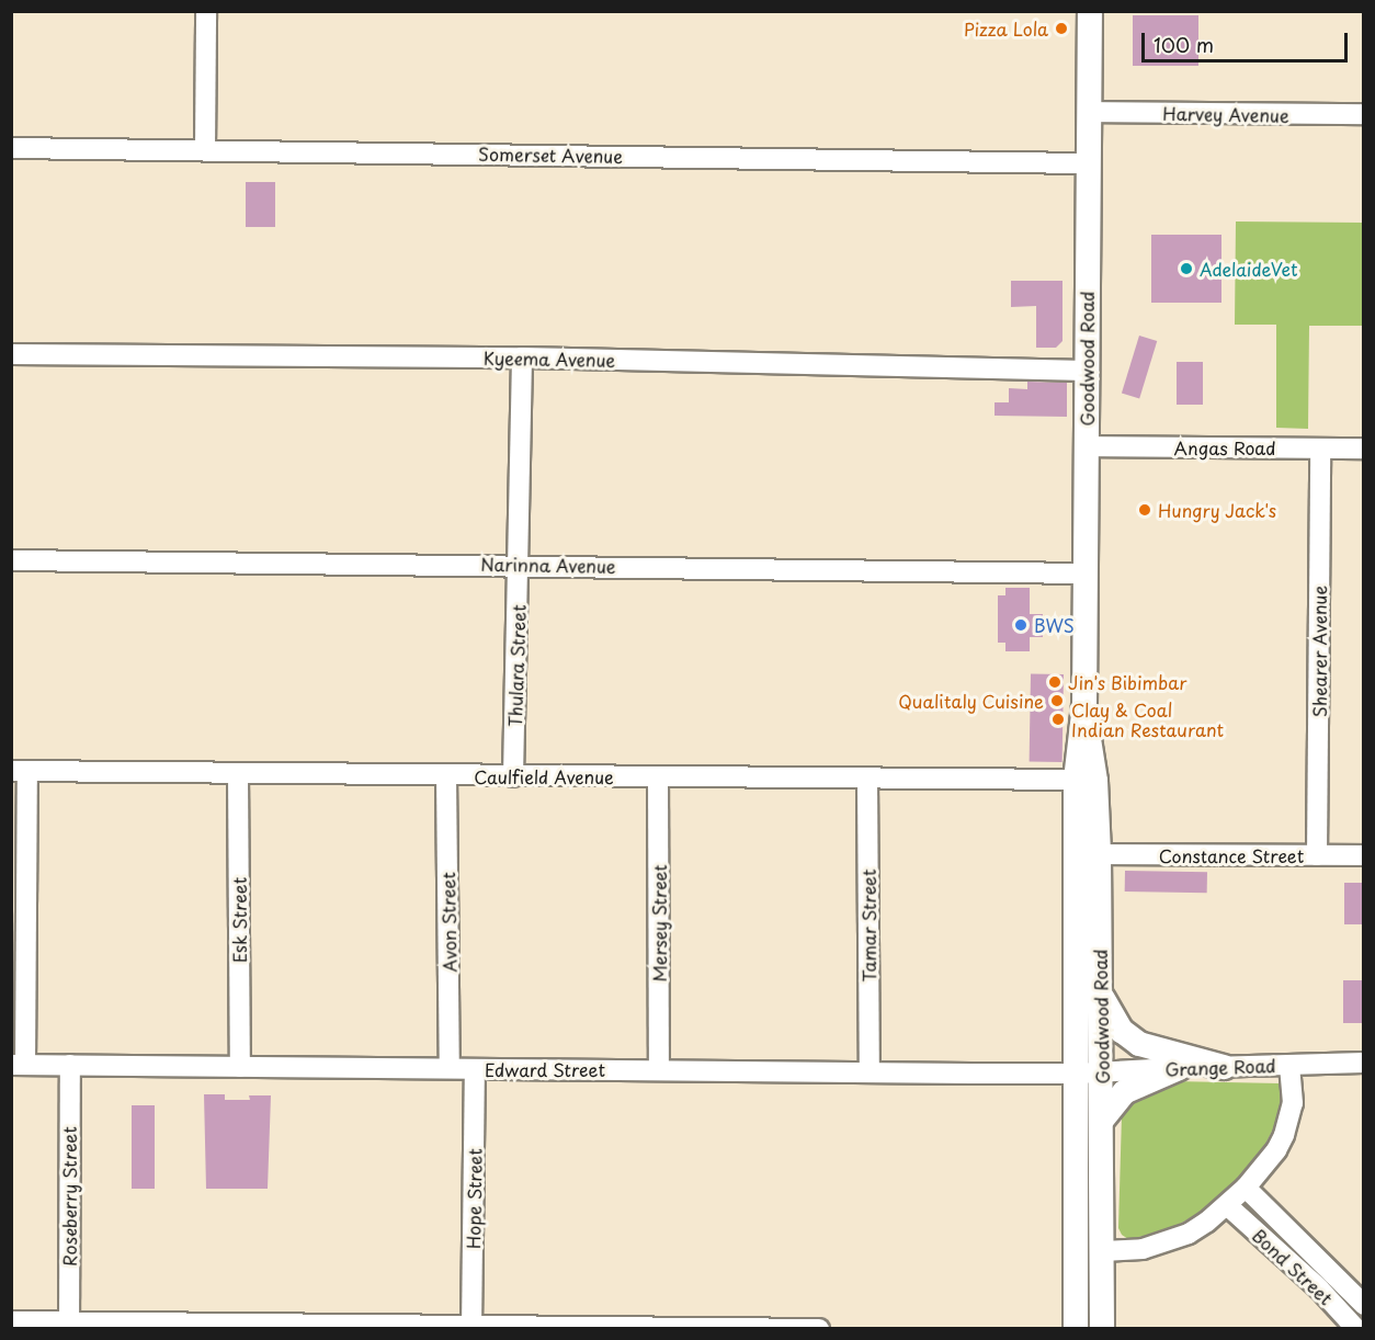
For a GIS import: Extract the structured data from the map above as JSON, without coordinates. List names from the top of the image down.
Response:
{
  "streets": {
    "main road": ["Goodwood Road"],
    "street": [
      "Harvey Avenue",
      "Somerset Avenue",
      "Kyeema Avenue",
      "Angas Road",
      "Narinna Avenue",
      "Shearer Avenue",
      "Thulara Street",
      "Caulfield Avenue",
      "Constance Street",
      "Esk Street",
      "Avon Street",
      "Mersey Street",
      "Tamar Street",
      "Grange Road",
      "Edward Street",
      "Roseberry Street",
      "Hope Street",
      "Bond Street"
    ]
  },
  "crossings": [
    ["Harvey Avenue", "Goodwood Road"],
    ["Somerset Avenue", "Goodwood Road"],
    ["Kyeema Avenue", "Goodwood Road"],
    ["Kyeema Avenue", "Thulara Street"],
    ["Goodwood Road", "Angas Road"],
    ["Goodwood Road", "Narinna Avenue"],
    ["Goodwood Road", "Caulfield Avenue"],
    ["Goodwood Road", "Constance Street"],
    ["Goodwood Road", "Grange Road"],
    ["Goodwood Road", "Edward Street"],
    ["Angas Road", "Shearer Avenue"],
    ["Narinna Avenue", "Thulara Street"],
    ["Shearer Avenue", "Constance Street"],
    ["Thulara Street", "Caulfield Avenue"],
    ["Caulfield Avenue", "Esk Street"],
    ["Caulfield Avenue", "Avon Street"],
    ["Caulfield Avenue", "Mersey Street"],
    ["Caulfield Avenue", "Tamar Street"],
    ["Esk Street", "Edward Street"],
    ["Avon Street", "Edward Street"],
    ["Mersey Street", "Edward Street"],
    ["Tamar Street", "Edward Street"],
    ["Grange Road", "Edward Street"],
    ["Edward Street", "Roseberry Street"],
    ["Edward Street", "Hope Street"]
  ],
  "places": [
    "Pizza Lola",
    "AdelaideVet",
    "Hungry Jack's",
    "BWS",
    "Jin's Bibimbar",
    "Qualitaly Cuisine",
    "Clay & Coal Indian Restaurant"
  ],
  "scale_bar": "100 m"
}
